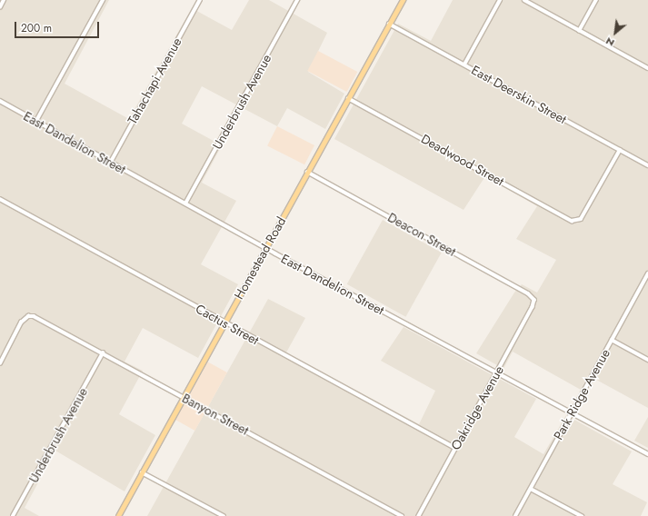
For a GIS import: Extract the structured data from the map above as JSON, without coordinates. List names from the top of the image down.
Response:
{
  "streets": {
    "main road": ["Homestead Road"],
    "street": [
      "Tahachapi Avenue",
      "East Deerskin Street",
      "Underbrush Avenue",
      "East Dandelion Street",
      "Deadwood Street",
      "Deacon Street",
      "Cactus Street",
      "Park Ridge Avenue",
      "Oakridge Avenue",
      "Banyon Street"
    ]
  },
  "crossings": [
    ["Tahachapi Avenue", "East Dandelion Street"],
    ["East Deerskin Street", "Deadwood Street"],
    ["East Deerskin Street", "Homestead Road"],
    ["Underbrush Avenue", "East Dandelion Street"],
    ["Underbrush Avenue", "Banyon Street"],
    ["East Dandelion Street", "Homestead Road"],
    ["East Dandelion Street", "Park Ridge Avenue"],
    ["East Dandelion Street", "Oakridge Avenue"],
    ["Deadwood Street", "Homestead Road"],
    ["Deacon Street", "Homestead Road"],
    ["Deacon Street", "Oakridge Avenue"],
    ["Homestead Road", "Cactus Street"],
    ["Homestead Road", "Banyon Street"],
    ["Cactus Street", "Oakridge Avenue"]
  ],
  "scale_bar": "200 m",
  "north": "bottom left"
}
